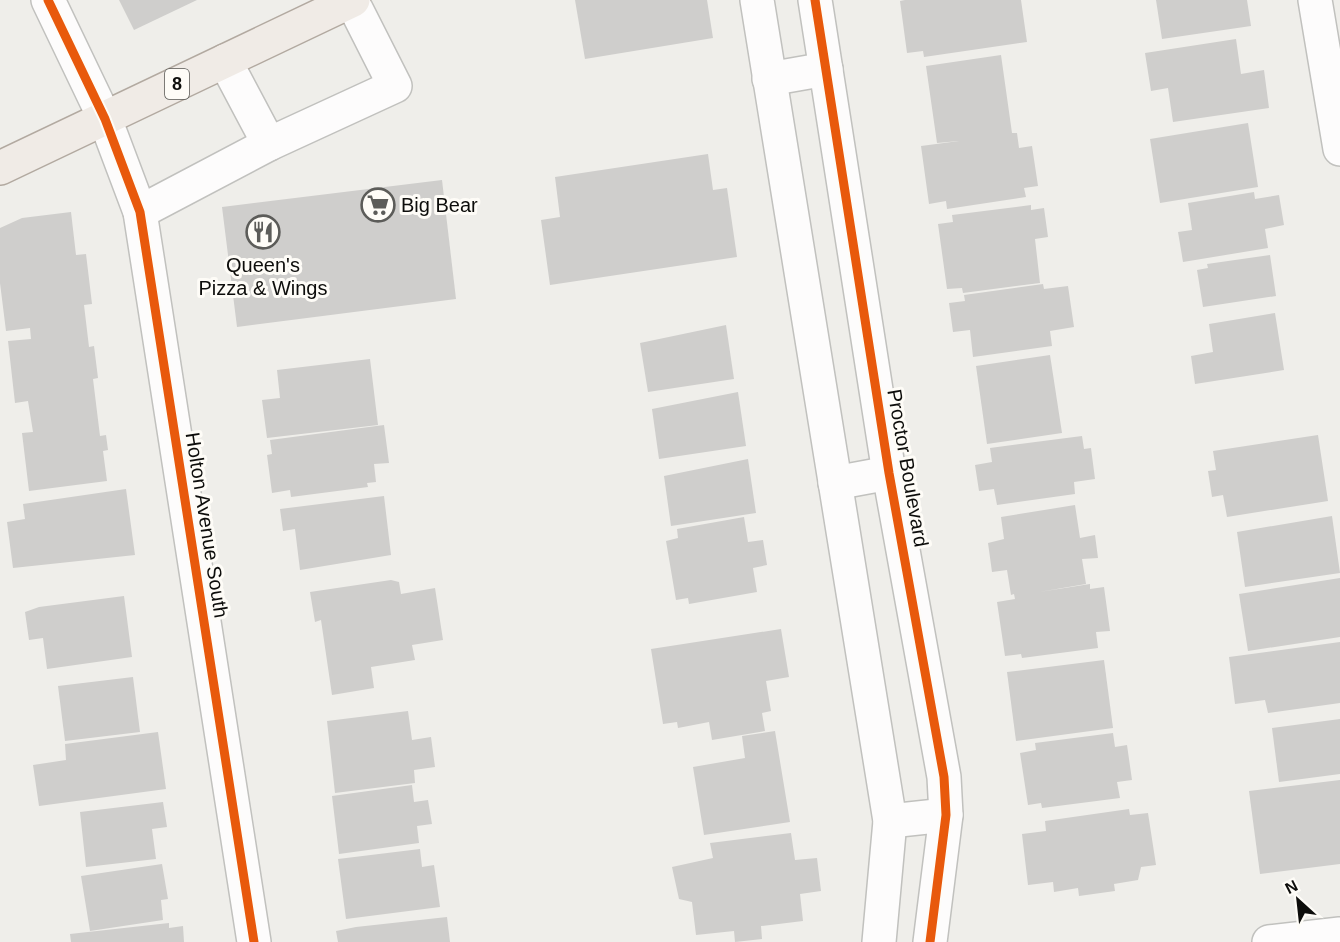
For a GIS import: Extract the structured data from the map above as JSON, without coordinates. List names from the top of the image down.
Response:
{
  "streets": {
    "main road": ["8"],
    "street": ["Proctor Boulevard", "Holton Avenue South"]
  },
  "crossings": [
    ["8", "Holton Avenue South"]
  ],
  "places": {
    "supermarket": ["Big Bear"],
    "restaurant": ["Queen's Pizza & Wings"]
  },
  "north": "top left"
}
